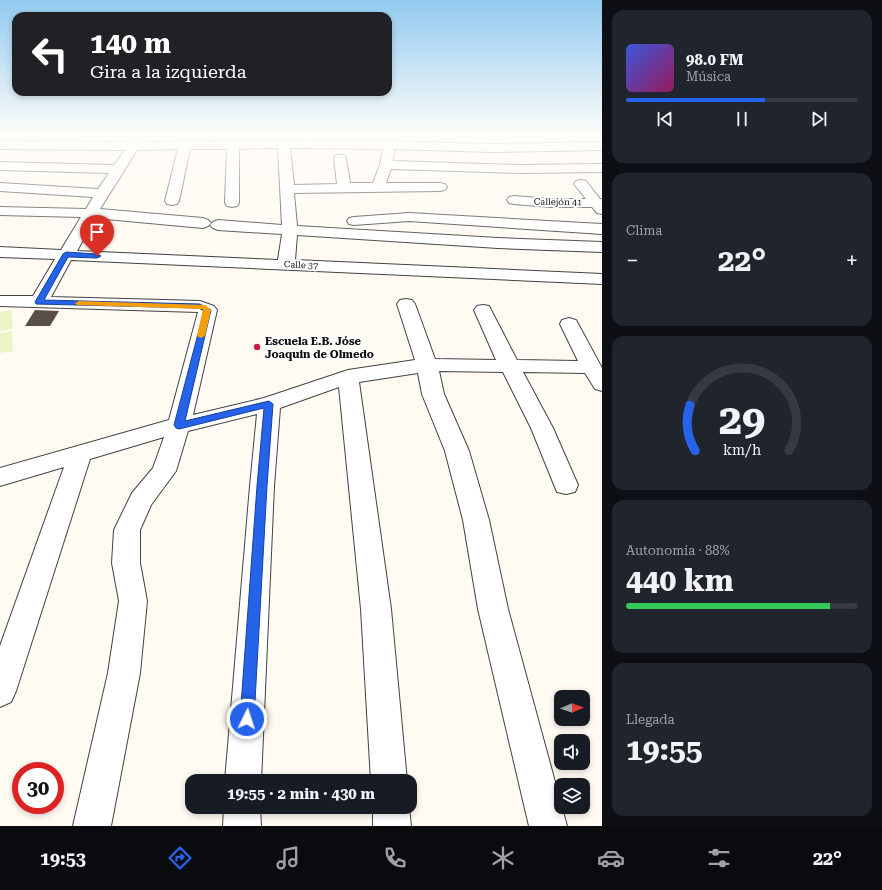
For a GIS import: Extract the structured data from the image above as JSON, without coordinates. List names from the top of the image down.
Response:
{
  "streets": {
    "street": ["Callejón 41", "Calle 37"]
  },
  "places": ["Escuela E.B. Jóse Joaquin de Olmedo"],
  "north": "right",
  "page": {
    "turn": ["140 m", "Gira a la izquierda"],
    "song": ["98.0 FM", "Música"],
    "tile": [
      "Clima",
      ["Autonomía · 88%", "440 km"],
      ["Llegada", "19:55"]
    ],
    "heat": ["−", "22°", "+"],
    "limit": "30",
    "trip": "19:55 · 2 min · 430 m",
    "tabs": ["19:53", "22°"],
    "gauge": ["29", "km/h"]
  }
}
